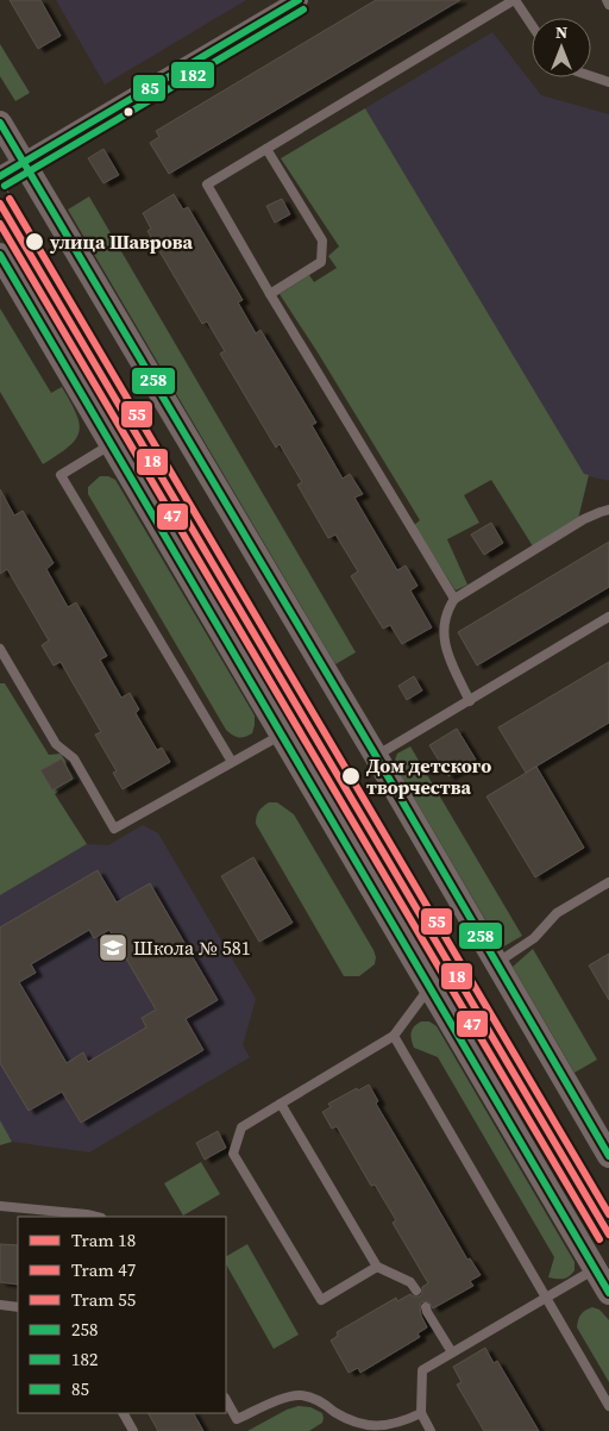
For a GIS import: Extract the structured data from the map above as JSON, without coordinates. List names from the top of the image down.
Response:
{
  "places": {
    "other": ["улица Шаврова", "Дом детского творчества"],
    "school or university": ["Школа № 581"]
  },
  "lines": [
    "transit line 85",
    "transit line 182",
    "transit line 258",
    "tram line 55",
    "tram line 18",
    "tram line 47"
  ],
  "legend": [
    "Tram 18",
    "Tram 47",
    "Tram 55",
    "258",
    "182",
    "85"
  ],
  "north": "top"
}
